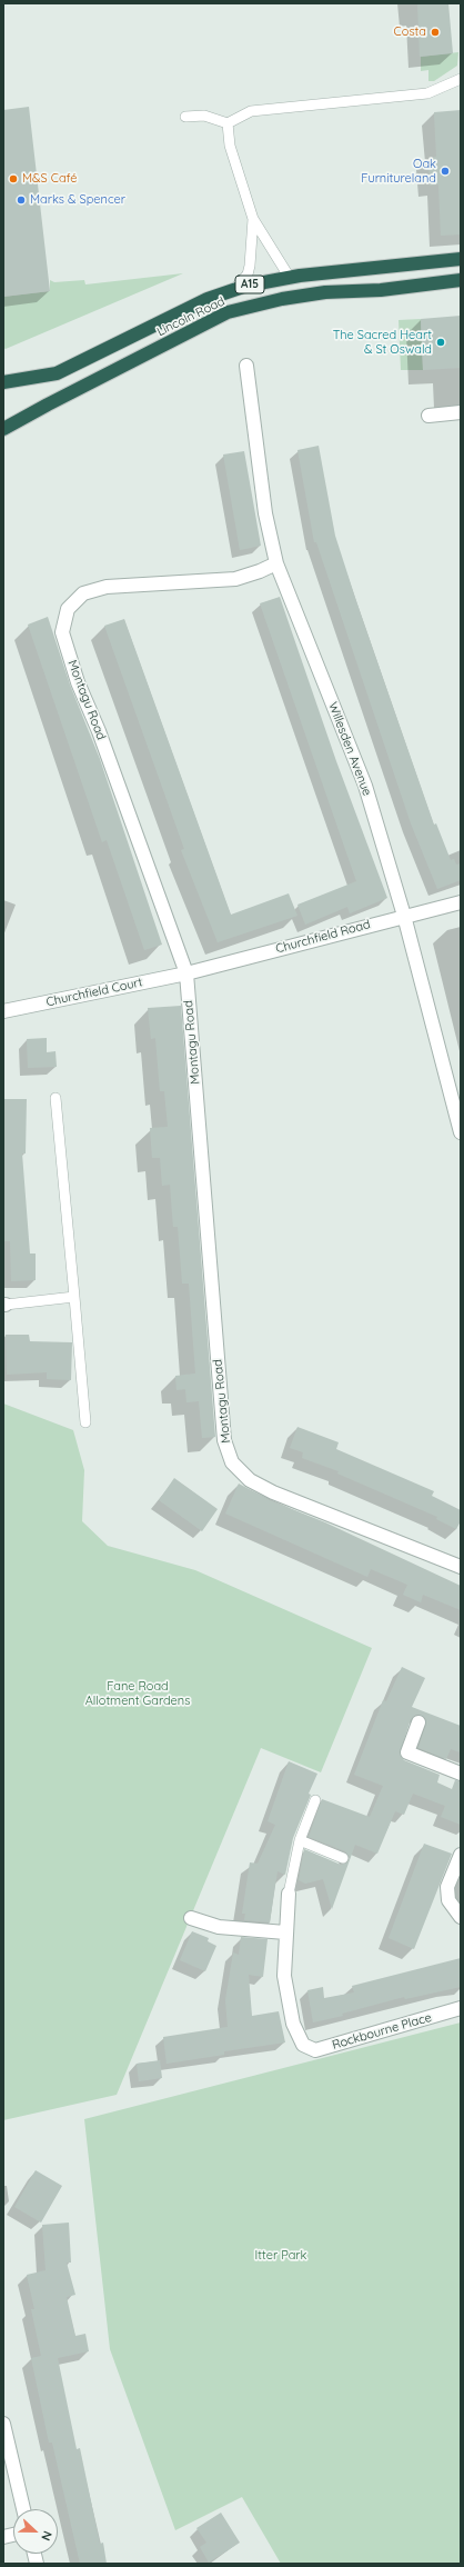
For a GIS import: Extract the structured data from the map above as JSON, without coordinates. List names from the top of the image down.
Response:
{
  "streets": {
    "highway": ["A15", "Lincoln Road"],
    "street": [
      "Montagu Road",
      "Willesden Avenue",
      "Churchfield Road",
      "Churchfield Court",
      "Rockbourne Place"
    ]
  },
  "crossings": [
    ["Montagu Road", "Willesden Avenue"],
    ["Montagu Road", "Churchfield Road"],
    ["Montagu Road", "Churchfield Court"],
    ["Willesden Avenue", "Churchfield Road"],
    ["Churchfield Road", "Churchfield Court"]
  ],
  "parks": ["Fane Road Allotment Gardens", "Itter Park"],
  "places": [
    "Costa",
    "Oak Furnitureland",
    "M&S Café",
    "Marks & Spencer",
    "The Sacred Heart & St Oswald"
  ],
  "north": "right"
}
